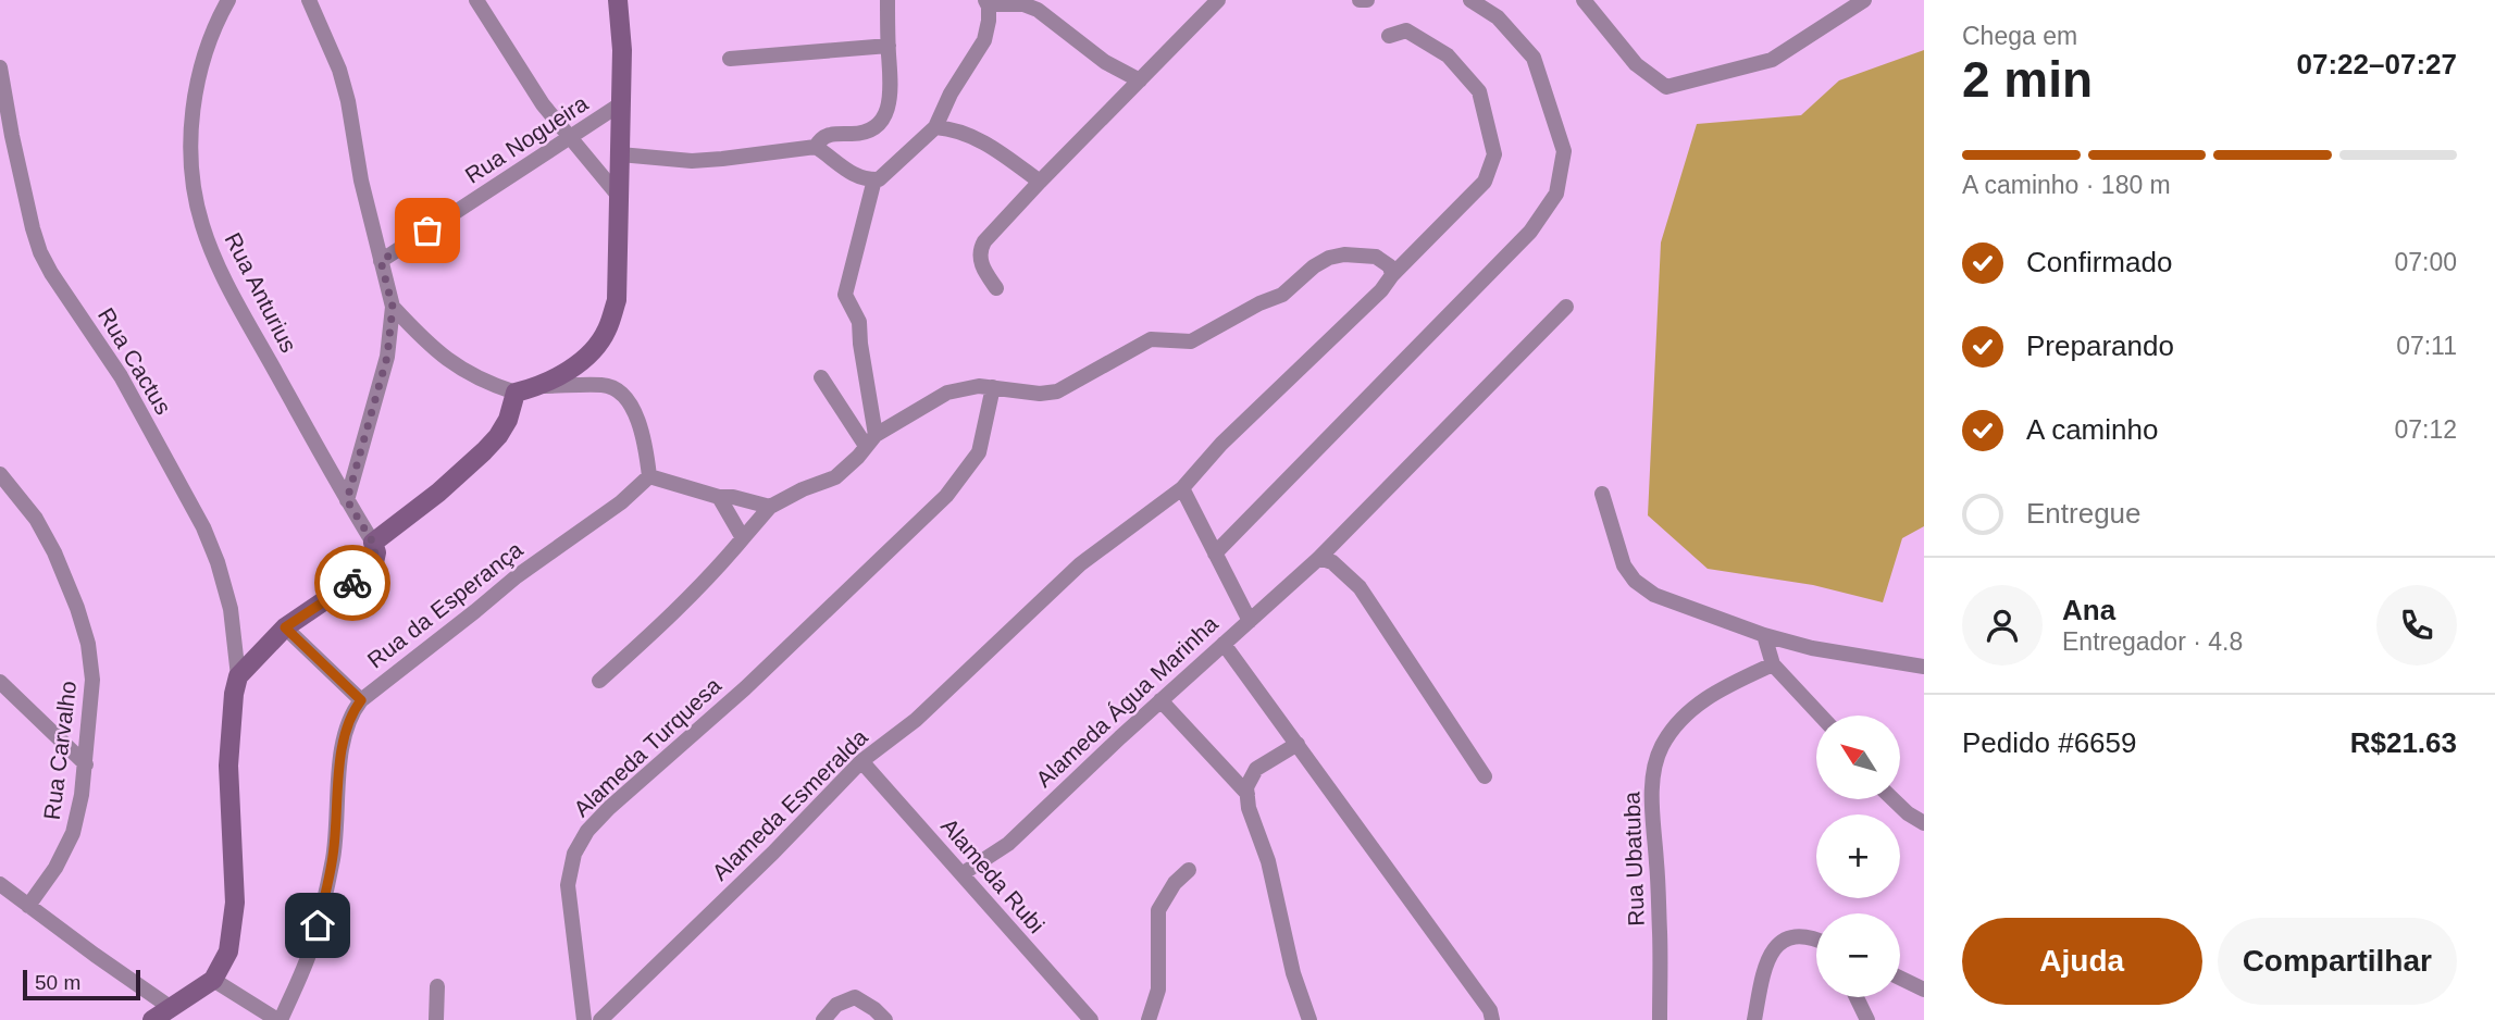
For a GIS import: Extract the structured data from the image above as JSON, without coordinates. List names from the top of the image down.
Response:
{
  "streets": {
    "street": [
      "Rua Nogueira",
      "Rua Anturius",
      "Rua Cactus",
      "Rua da Esperança",
      "Alameda Água Marinha",
      "Alameda Turquesa",
      "Rua Carvalho",
      "Alameda Esmeralda",
      "Rua Ubatuba",
      "Alameda Rubi"
    ]
  },
  "crossings": [
    ["Alameda Água Marinha", "Alameda Rubi"],
    ["Alameda Esmeralda", "Alameda Rubi"]
  ],
  "scale_bar": "50 m",
  "north": "top left",
  "page": {
    "heading": ["2 min", "Chega em", "07:22–07:27"],
    "panel": [
      "Ana",
      "Entregador · 4.8",
      "Pedido #6659",
      "R$21.63"
    ],
    "bar": "A caminho · 180 m",
    "list": [
      ["Confirmado", "07:00"],
      ["Preparando", "07:11"],
      ["A caminho", "07:12"],
      "Entregue"
    ],
    "map_buttons": ["+", "−"],
    "buttons": ["Ajuda", "Compartilhar"],
    "scale": "50 m"
  }
}
